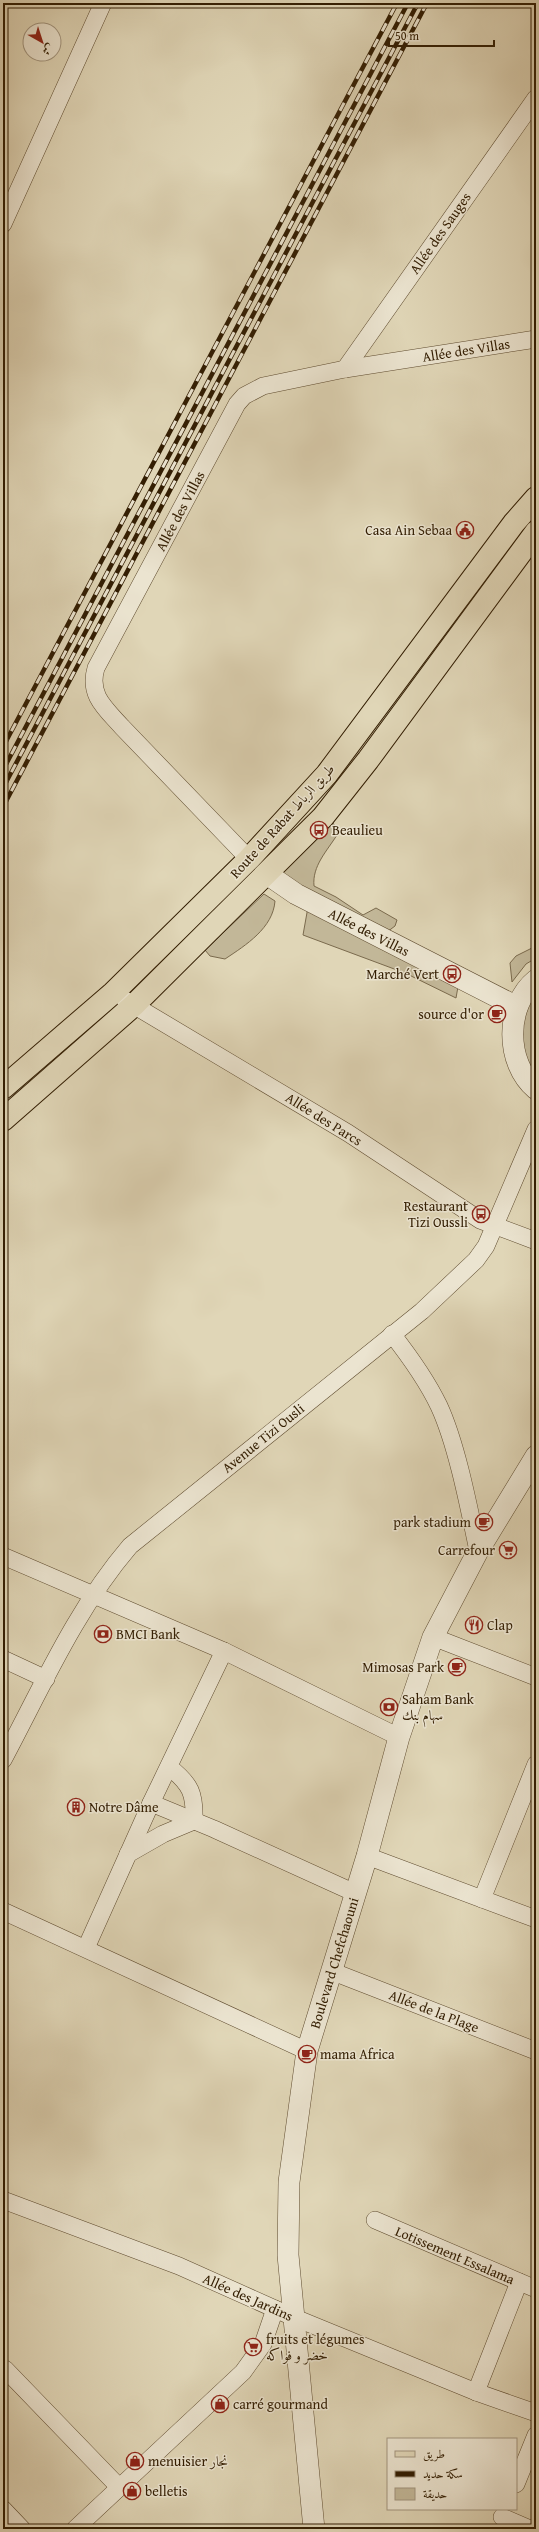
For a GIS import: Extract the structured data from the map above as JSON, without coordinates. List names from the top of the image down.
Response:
{
  "streets": {
    "main road": ["Route de Rabat طريق الرباط"],
    "street": [
      "Allée des Sauges",
      "Allée des Villas",
      "Allée des Parcs",
      "Avenue Tizi Ousli",
      "Boulevard Chefchaouni",
      "Allée de la Plage",
      "Lotissement Essalama",
      "Allée des Jardins"
    ]
  },
  "crossings": [
    ["Allée des Sauges", "Allée des Villas"],
    ["Allée des Villas", "Route de Rabat طريق الرباط"],
    ["Route de Rabat طريق الرباط", "Allée des Parcs"],
    ["Allée des Parcs", "Avenue Tizi Ousli"],
    ["Boulevard Chefchaouni", "Allée de la Plage"],
    ["Boulevard Chefchaouni", "Allée des Jardins"]
  ],
  "places": {
    "public building": ["Casa Ain Sebaa"],
    "bus stop": ["Beaulieu", "Marché Vert", "Restaurant Tizi Oussli"],
    "cafe": [
      "source d'or",
      "park stadium",
      "Mimosas Park",
      "mama Africa"
    ],
    "supermarket": ["Carrefour", "fruits et légumes خضر و فواكه"],
    "restaurant": ["Clap"],
    "bank": ["BMCI Bank", "Saham Bank سهام بنك"],
    "building": ["Notre Dâme"],
    "shop": ["carré gourmand", "menuisier نجار", "belletis"]
  },
  "legend": ["طريق", "سكة حديد", "حديقة"],
  "scale_bar": "50 m",
  "north": "bottom right"
}
